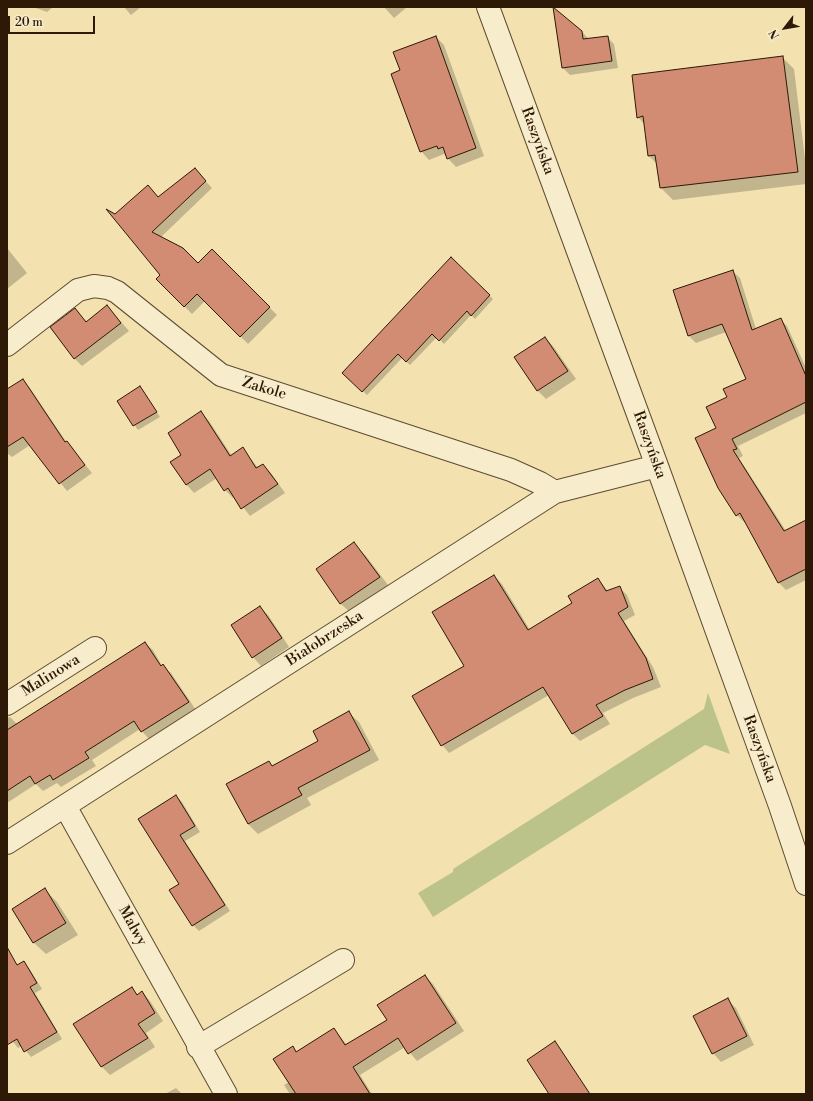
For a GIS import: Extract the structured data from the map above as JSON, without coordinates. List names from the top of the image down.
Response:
{
  "streets": {
    "street": [
      "Raszyńska",
      "Zakole",
      "Białobrzeska",
      "Malinowa",
      "Malwy"
    ]
  },
  "crossings": [
    ["Raszyńska", "Białobrzeska"],
    ["Zakole", "Białobrzeska"],
    ["Białobrzeska", "Malwy"]
  ],
  "scale_bar": "20 m",
  "north": "bottom left"
}
